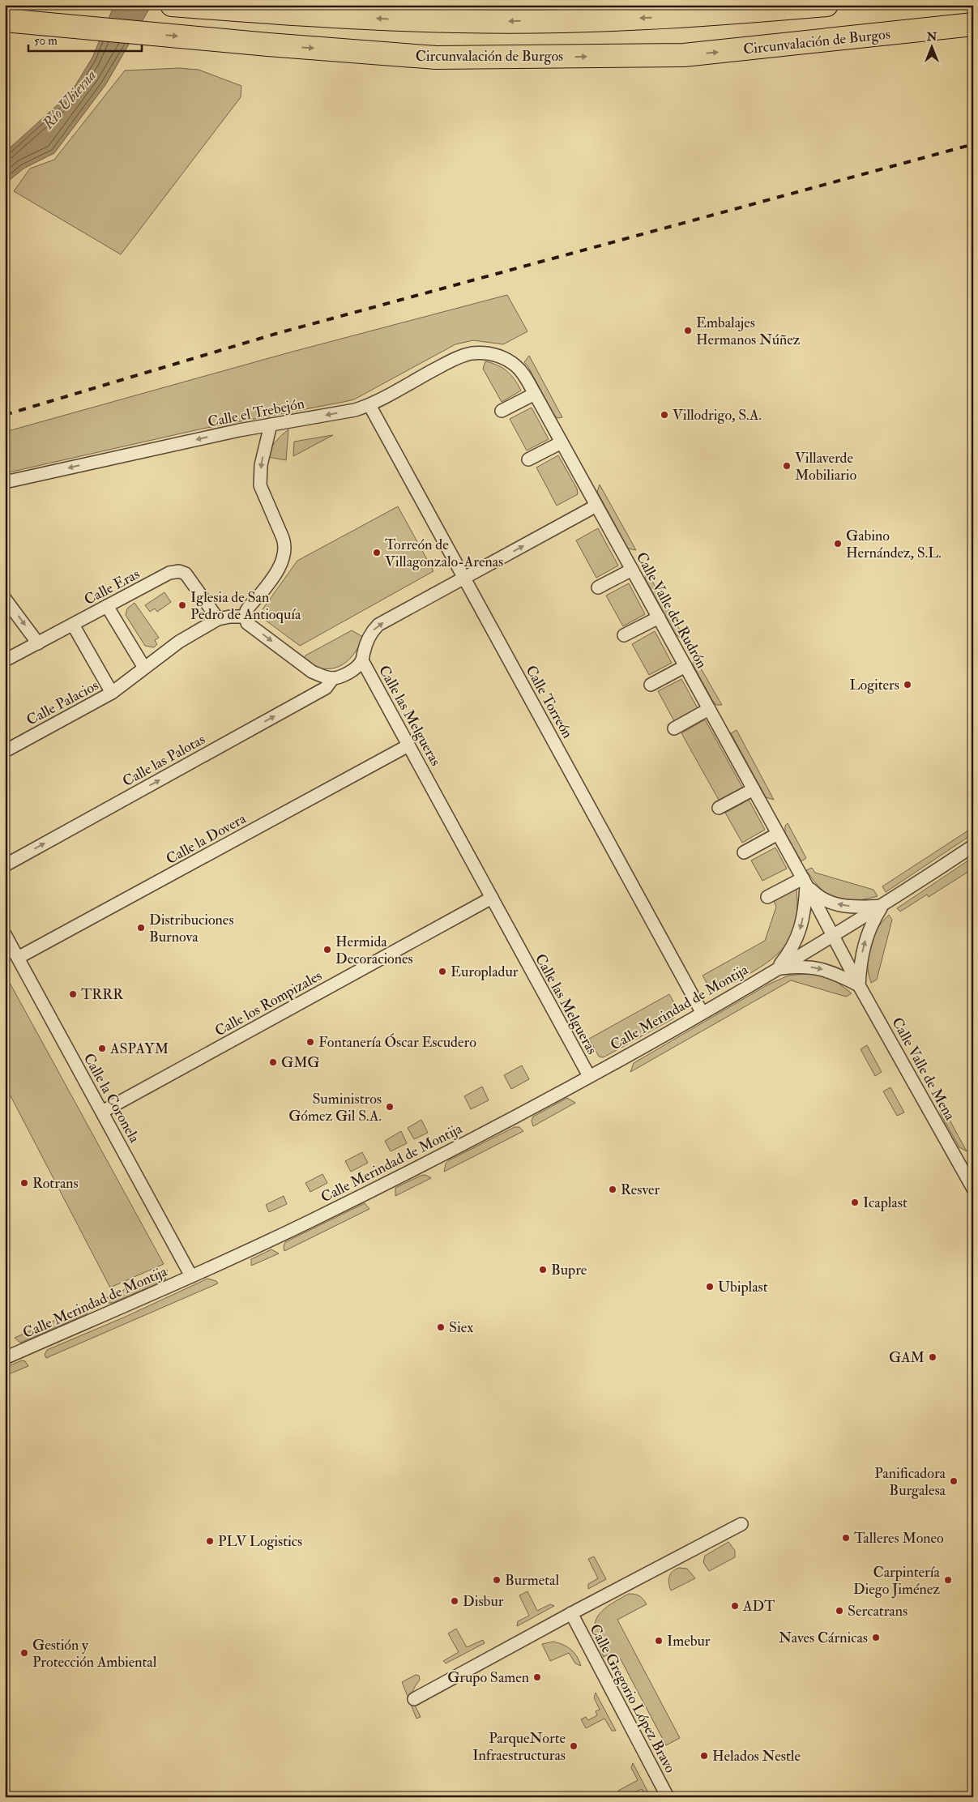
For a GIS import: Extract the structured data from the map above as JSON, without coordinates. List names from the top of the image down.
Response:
{
  "streets": {
    "highway": ["Circunvalación de Burgos"],
    "street": [
      "Calle el Trebejón",
      "Calle Eras",
      "Calle Valle del Rudrón",
      "Calle Torreón",
      "Calle Palacios",
      "Calle las Melgueras",
      "Calle las Palotas",
      "Calle la Dovera",
      "Calle los Rompizales",
      "Calle Merindad de Montija",
      "Calle Valle de Mena",
      "Calle la Coronela",
      "Calle Gregorio López Bravo"
    ]
  },
  "crossings": [
    ["Calle el Trebejón", "Calle Valle del Rudrón"],
    ["Calle el Trebejón", "Calle Torreón"],
    ["Calle Eras", "Calle Palacios"],
    ["Calle Valle del Rudrón", "Calle Merindad de Montija"],
    ["Calle Valle del Rudrón", "Calle Valle de Mena"],
    ["Calle Torreón", "Calle Merindad de Montija"],
    ["Calle las Melgueras", "Calle las Palotas"],
    ["Calle las Melgueras", "Calle la Dovera"],
    ["Calle las Melgueras", "Calle los Rompizales"],
    ["Calle las Melgueras", "Calle Merindad de Montija"],
    ["Calle la Dovera", "Calle la Coronela"],
    ["Calle los Rompizales", "Calle la Coronela"],
    ["Calle Merindad de Montija", "Calle Valle de Mena"],
    ["Calle Merindad de Montija", "Calle la Coronela"]
  ],
  "one_way": ["Calle el Trebejón", "Calle las Palotas"],
  "water": ["Río Ubierna"],
  "places": [
    "Embalajes Hermanos Núñez",
    "Villodrigo, S.A.",
    "Villaverde Mobiliario",
    "Gabino Hernández, S.L.",
    "Torreón de Villagonzalo-Arenas",
    "Iglesia de San Pedro de Antioquía",
    "Logiters",
    "Distribuciones Burnova",
    "Hermida Decoraciones",
    "Europladur",
    "TRRR",
    "Fontanería Óscar Escudero",
    "ASPAYM",
    "GMG",
    "Suministros Gómez Gil S.A.",
    "Rotrans",
    "Resver",
    "Icaplast",
    "Bupre",
    "Ubiplast",
    "Siex",
    "GAM",
    "Panificadora Burgalesa",
    "Talleres Moneo",
    "PLV Logistics",
    "Burmetal",
    "Carpintería Diego Jiménez",
    "Disbur",
    "ADT",
    "Sercatrans",
    "Naves Cárnicas",
    "Imebur",
    "Gestión y Protección Ambiental",
    "Grupo Samen",
    "ParqueNorte Infraestructuras",
    "Helados Nestle"
  ],
  "scale_bar": "50 m",
  "north": "top"
}
